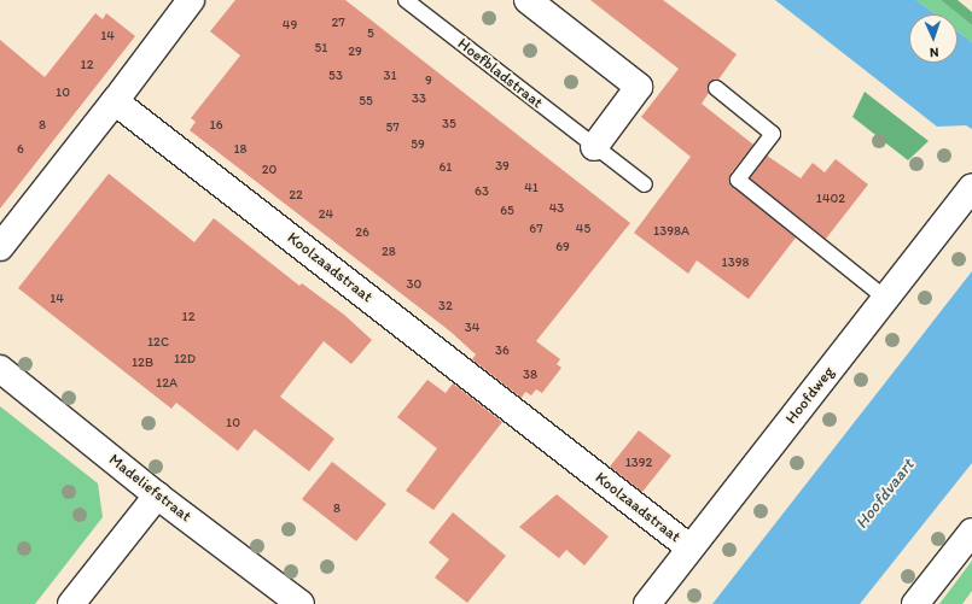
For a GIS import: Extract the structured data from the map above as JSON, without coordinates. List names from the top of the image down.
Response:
{
  "streets": {
    "street": ["Koolzaadstraat", "Hoofdweg", "Madeliefstraat"],
    "lane": ["Hoefbladstraat"]
  },
  "crossings": [
    ["Koolzaadstraat", "Hoofdweg"]
  ],
  "water": ["Hoofdvaart"],
  "house_numbers": [
    "27",
    "49",
    "5",
    "14",
    "51",
    "29",
    "12",
    "53",
    "31",
    "9",
    "10",
    "33",
    "55",
    "35",
    "8",
    "16",
    "57",
    "59",
    "6",
    "18",
    "39",
    "61",
    "20",
    "41",
    "63",
    "22",
    "1402",
    "43",
    "65",
    "24",
    "67",
    "45",
    "1398A",
    "26",
    "69",
    "28",
    "1398",
    "30",
    "14",
    "32",
    "12",
    "34",
    "12C",
    "36",
    "12D",
    "12B",
    "38",
    "12A",
    "10",
    "1392",
    "8"
  ],
  "north": "bottom"
}
